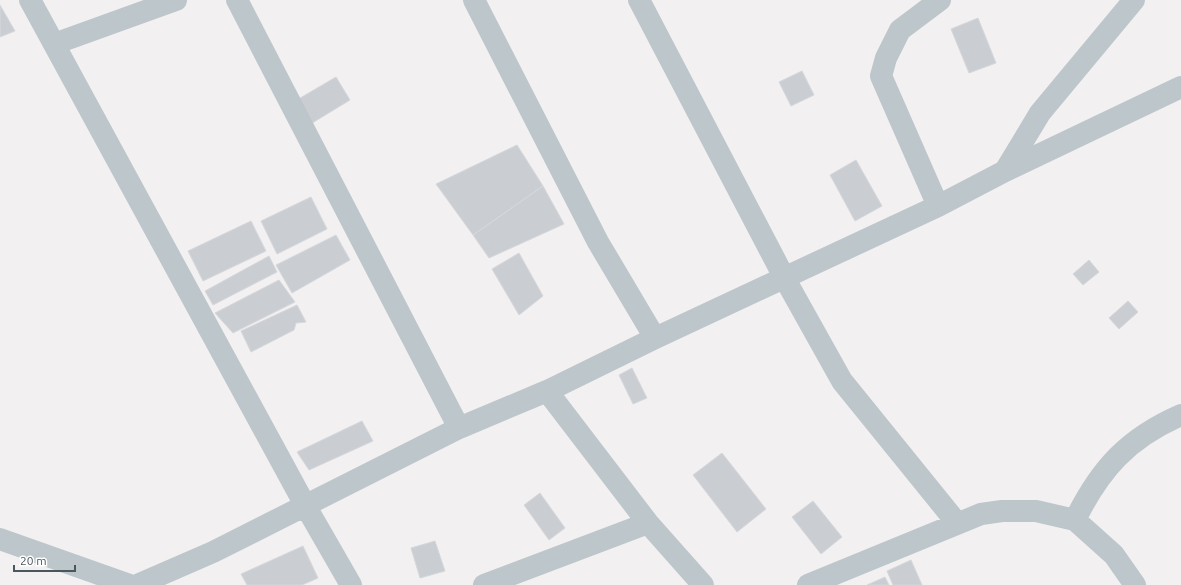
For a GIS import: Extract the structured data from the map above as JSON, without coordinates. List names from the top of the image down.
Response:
{
  "scale_bar": "20 m"
}
